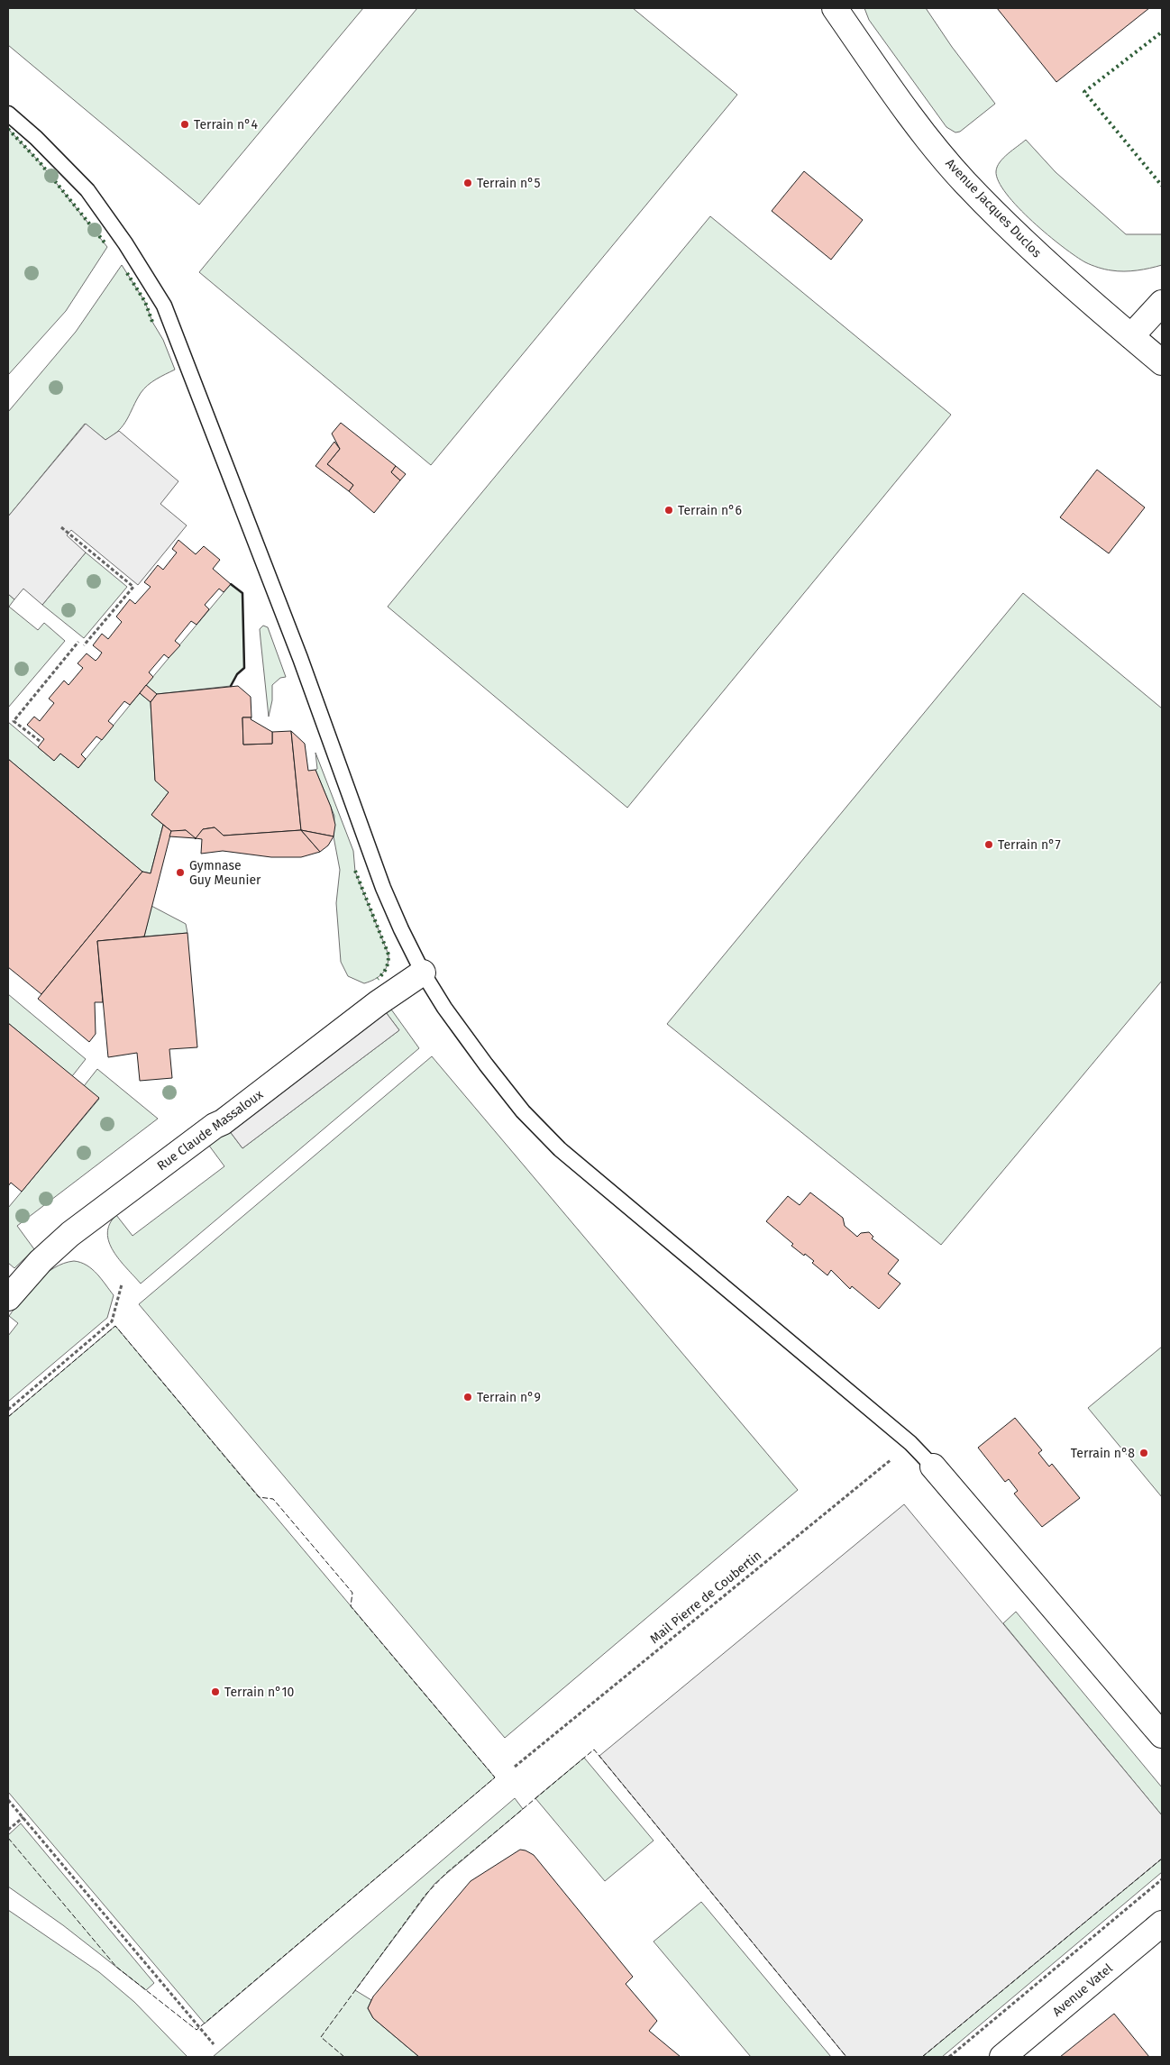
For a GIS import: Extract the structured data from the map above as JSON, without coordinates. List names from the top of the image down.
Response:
{
  "streets": {
    "street": ["Avenue Jacques Duclos", "Rue Claude Massaloux", "Avenue Vatel"],
    "path": ["Mail Pierre de Coubertin"]
  },
  "places": [
    "Terrain n°4",
    "Terrain n°5",
    "Terrain n°6",
    "Terrain n°7",
    "Gymnase Guy Meunier",
    "Terrain n°9",
    "Terrain n°8",
    "Terrain n°10"
  ]
}
